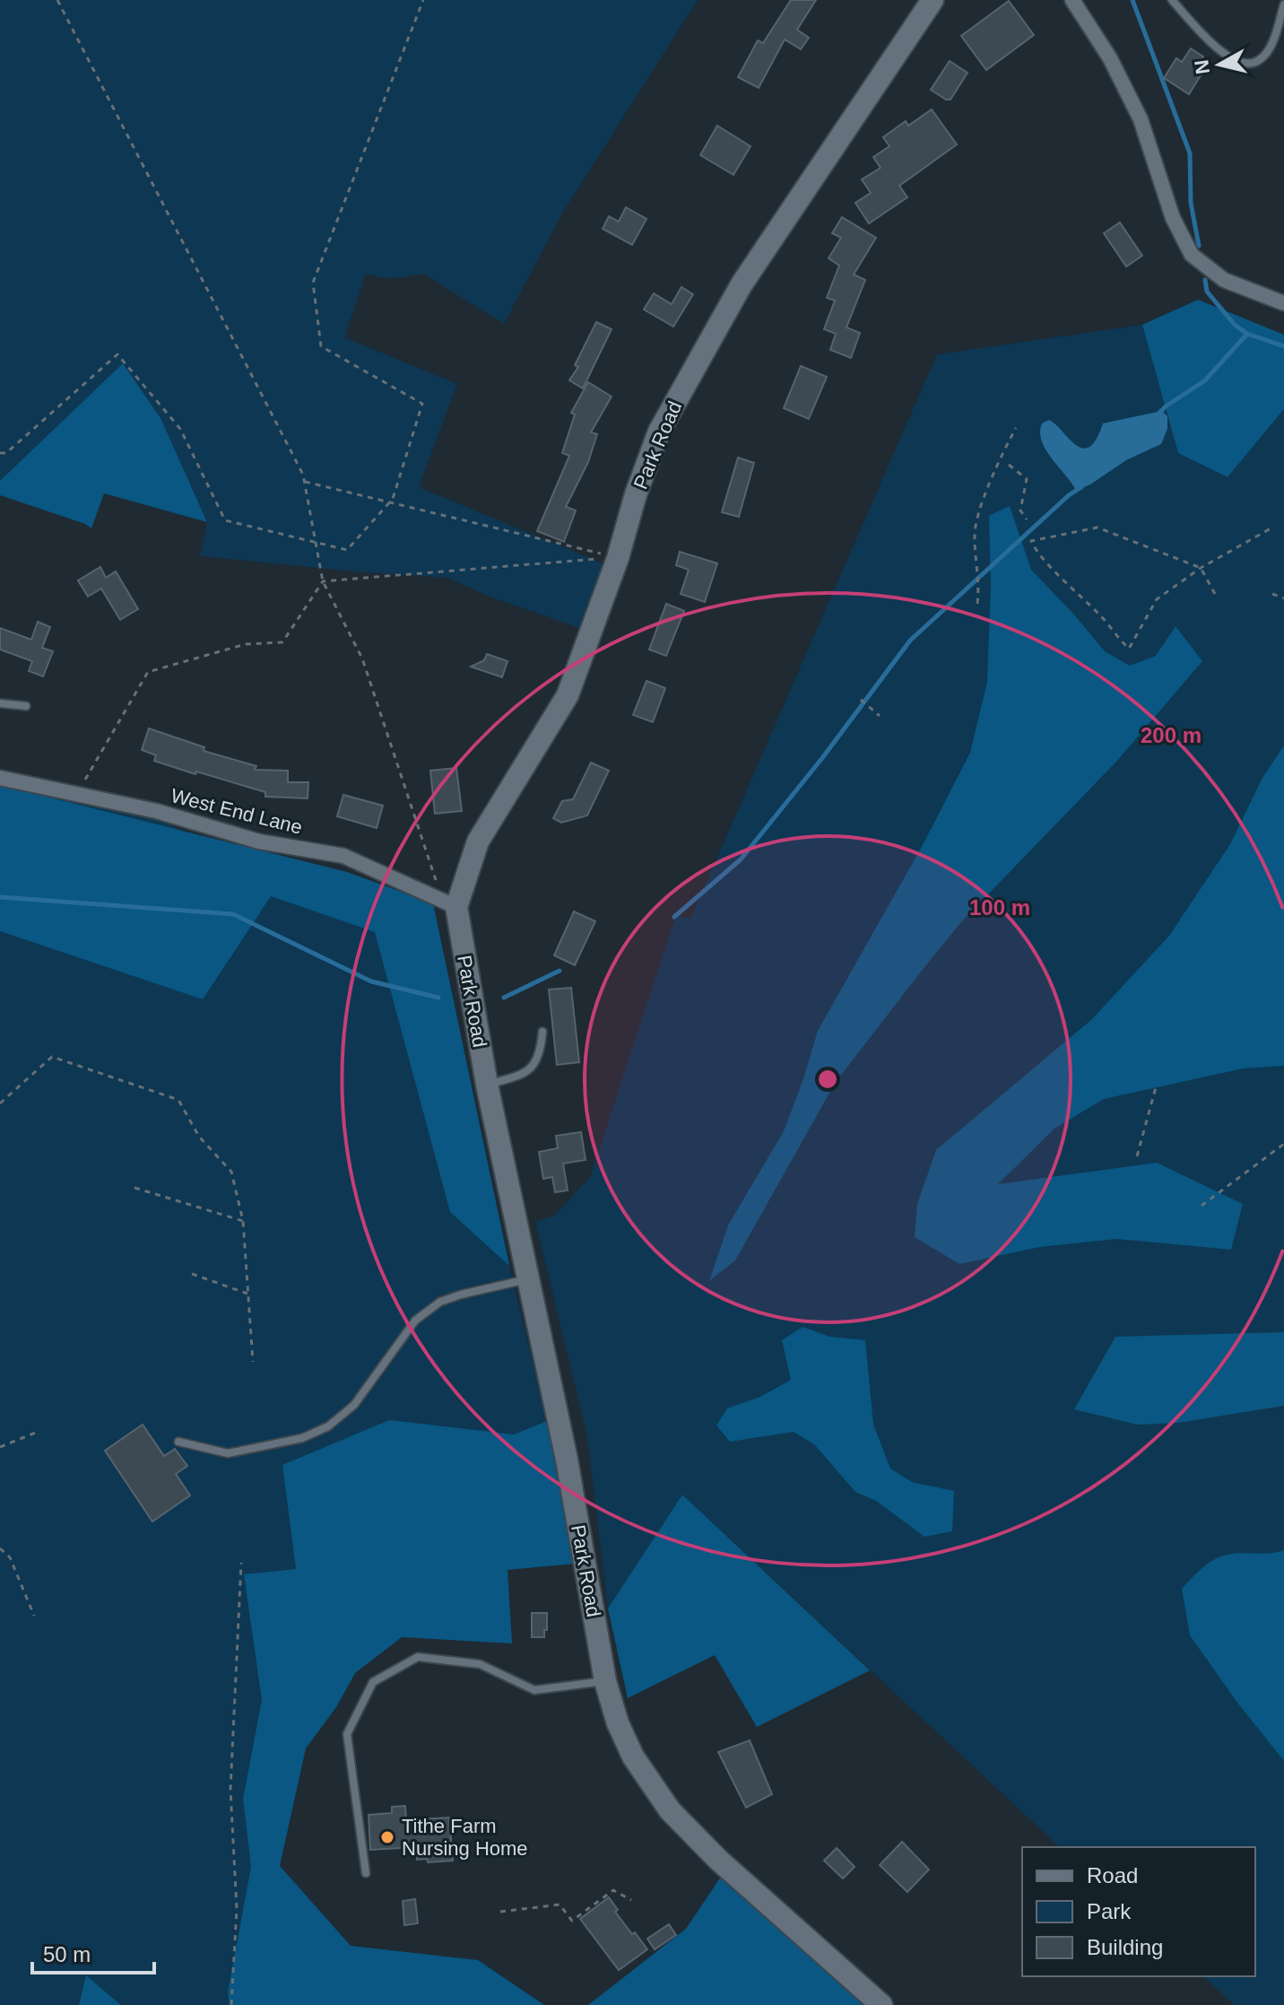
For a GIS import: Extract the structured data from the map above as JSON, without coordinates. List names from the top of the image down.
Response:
{
  "streets": {
    "main road": ["Park Road"],
    "street": ["West End Lane"]
  },
  "crossings": [
    ["Park Road", "West End Lane"]
  ],
  "places": ["Tithe Farm Nursing Home"],
  "legend": ["Road", "Park", "Building"],
  "scale_bar": "50 m",
  "north": "left",
  "rings": ["200 m", "100 m"]
}
